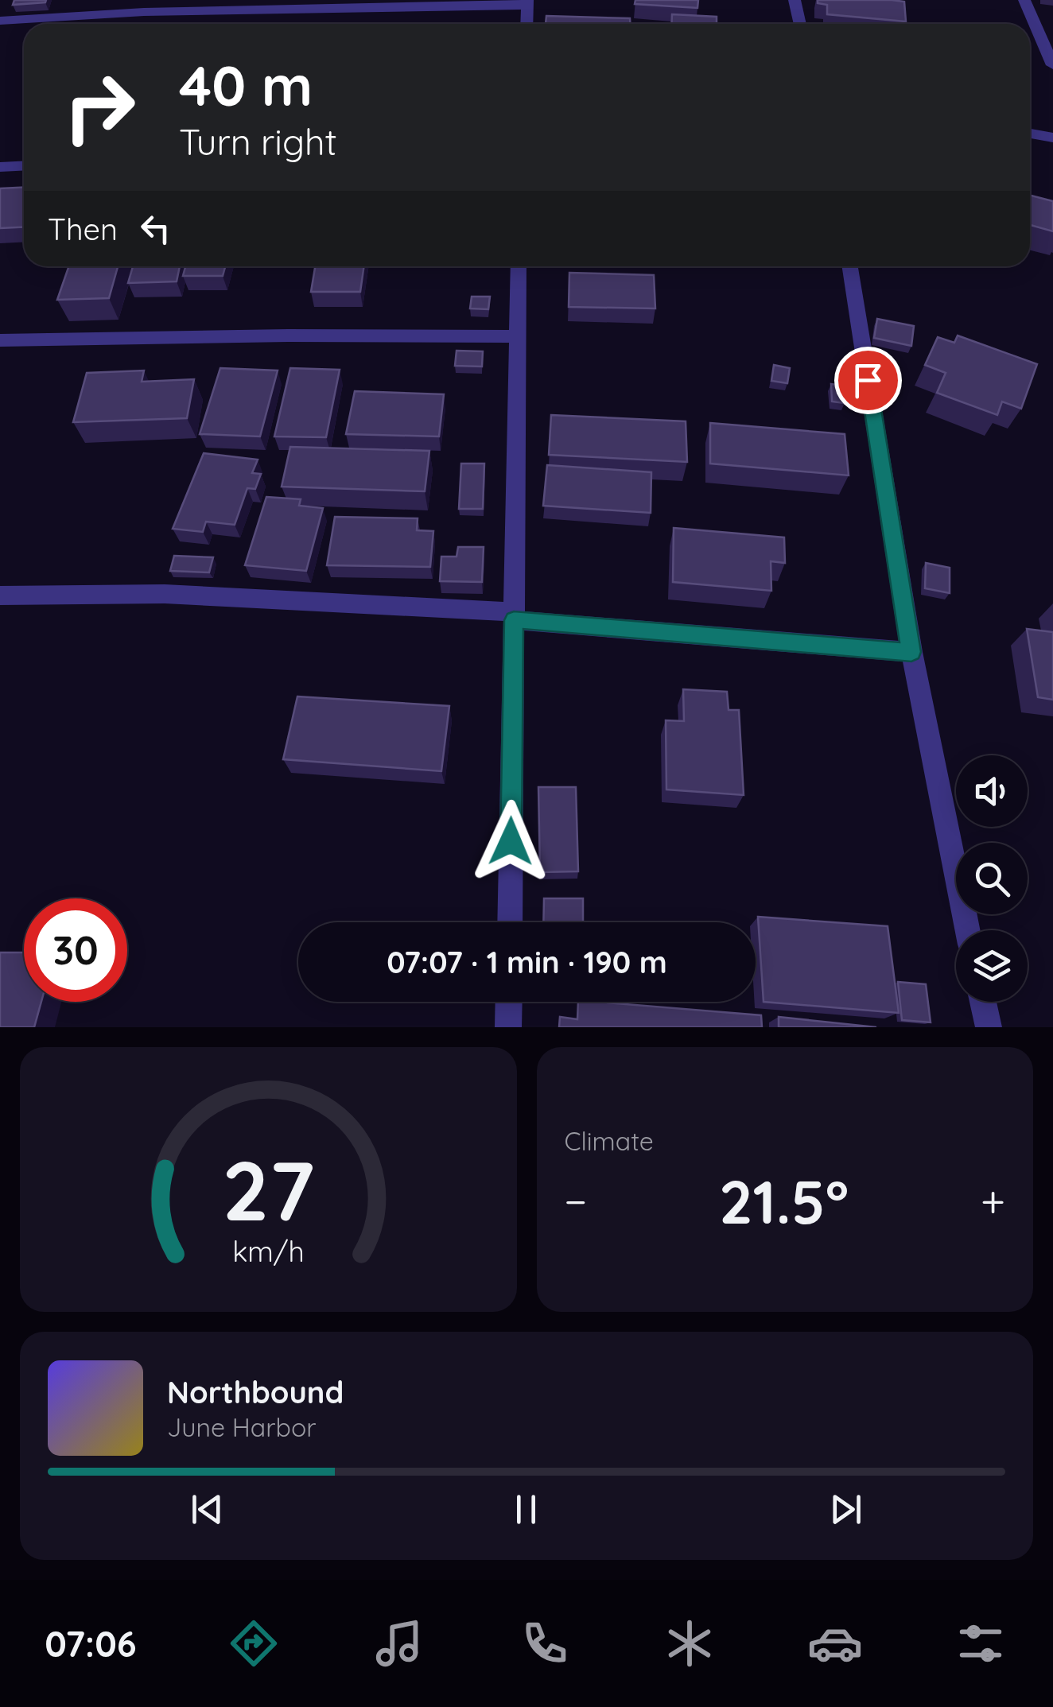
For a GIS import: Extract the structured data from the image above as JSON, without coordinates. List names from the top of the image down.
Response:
{
  "page": {
    "turn": ["40 m", "Turn right"],
    "then": "Then",
    "limit": "30",
    "trip": "07:07 · 1 min · 190 m",
    "tile": "Climate",
    "heat": ["−", "21.5°", "+"],
    "song": ["Northbound", "June Harbor"],
    "tabs": "07:06",
    "gauge": ["27", "km/h"]
  }
}
